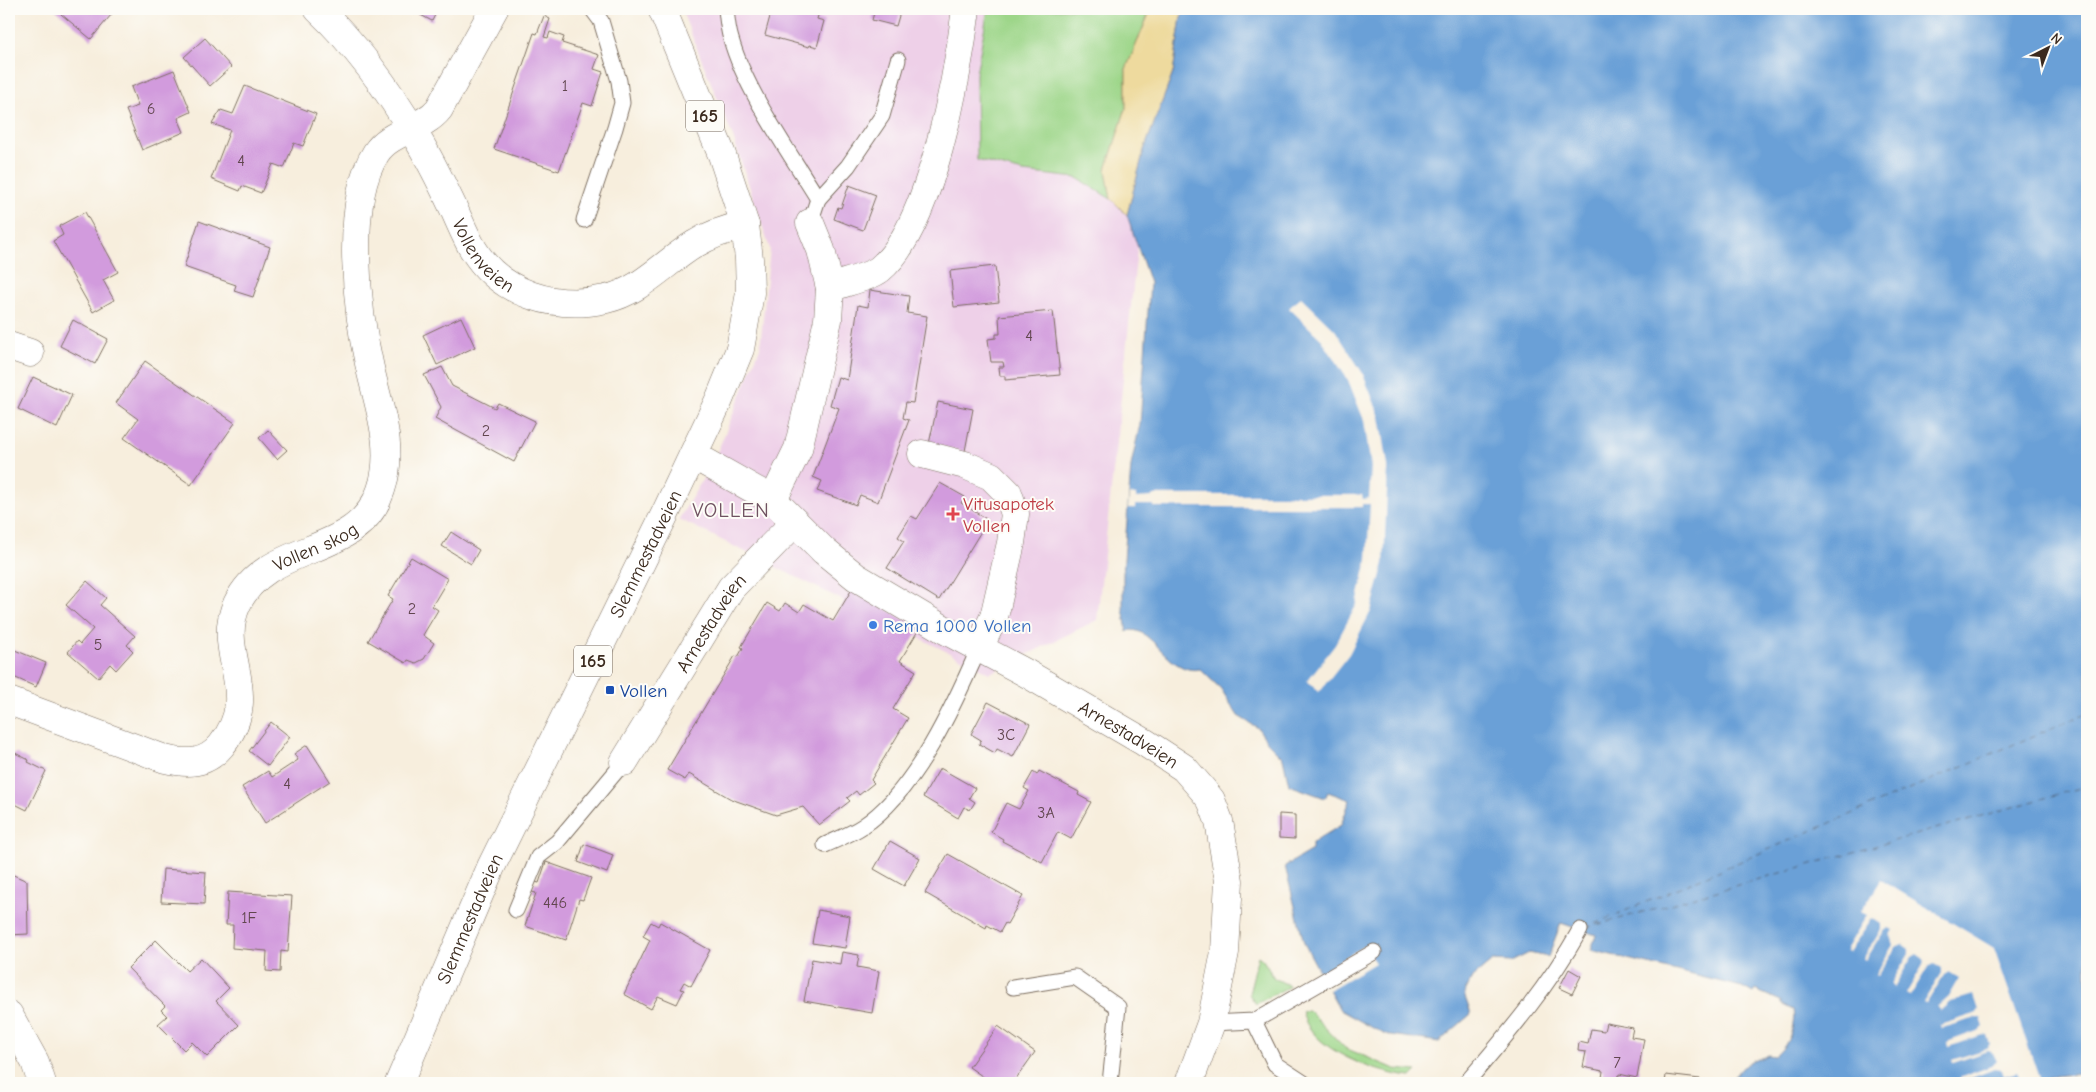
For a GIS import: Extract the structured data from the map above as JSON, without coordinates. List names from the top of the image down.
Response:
{
  "streets": {
    "street": [
      "165",
      "Vollenveien",
      "Vollen skog",
      "Slemmestadveien",
      "Arnestadveien"
    ]
  },
  "crossings": [
    ["Vollenveien", "Vollen skog"],
    ["Vollenveien", "Slemmestadveien"],
    ["Slemmestadveien", "Arnestadveien"]
  ],
  "districts": ["VOLLEN"],
  "places": {
    "health": ["Vitusapotek Vollen"],
    "other": ["Rema 1000 Vollen"],
    "transit": ["Vollen"]
  },
  "house_numbers": [
    "1",
    "6",
    "4",
    "4",
    "2",
    "2",
    "5",
    "3C",
    "4",
    "3A",
    "446",
    "1F",
    "7"
  ],
  "north": "top right"
}
